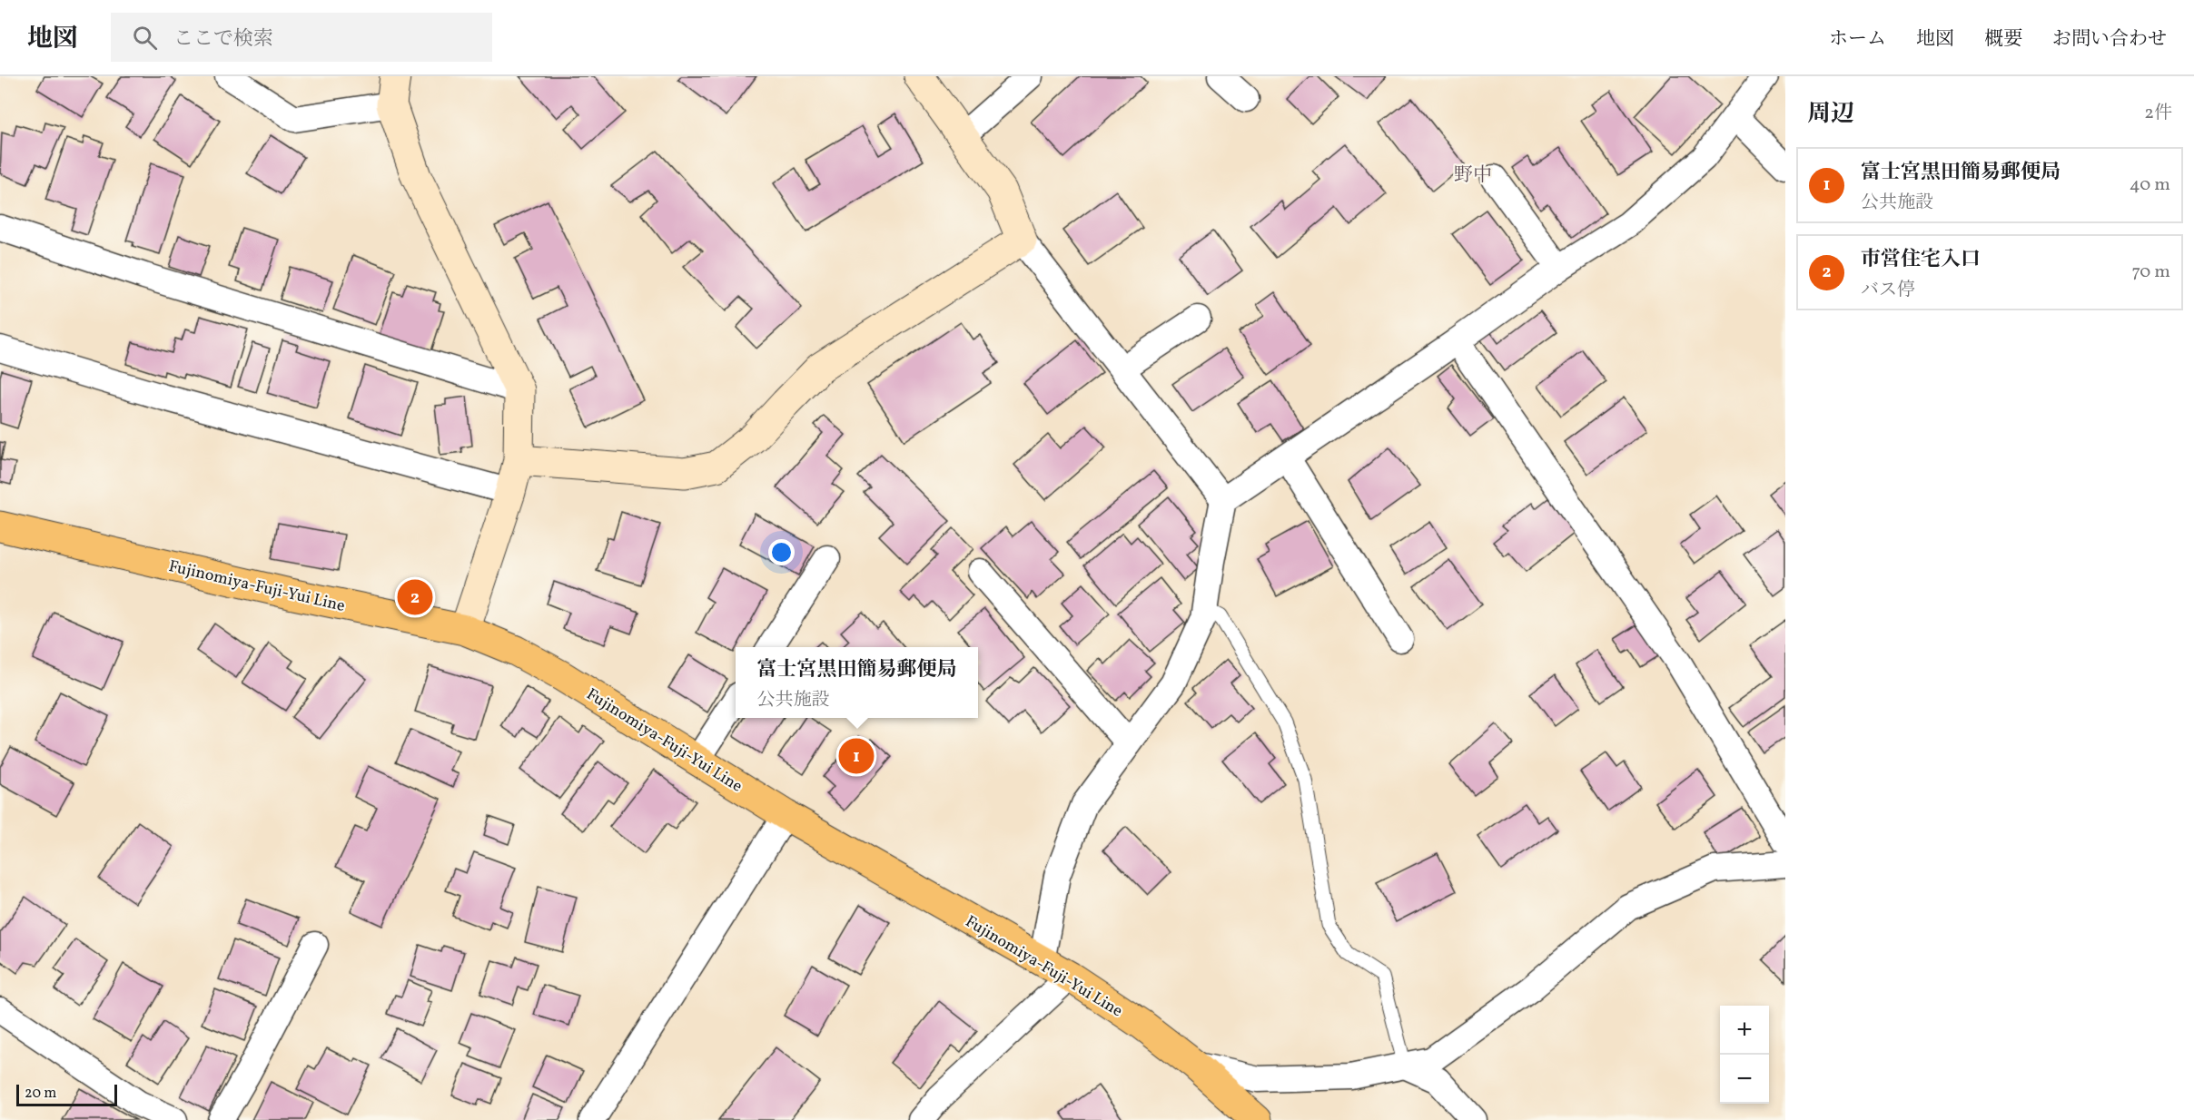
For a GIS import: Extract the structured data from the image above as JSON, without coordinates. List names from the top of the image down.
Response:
{
  "streets": {
    "main road": ["Fujinomiya-Fuji-Yui Line"]
  },
  "districts": ["野中"],
  "scale_bar": "20 m",
  "page": {
    "header": "地図",
    "search": "ここで検索",
    "nav": [
      "ホーム",
      "地図",
      "概要",
      "お問い合わせ"
    ],
    "heading": ["周辺", "2件"],
    "list": [
      {
        "mark": "1",
        "name": "富士宮黒田簡易郵便局",
        "note": "公共施設",
        "value": "40 m"
      },
      {
        "mark": "2",
        "name": "市営住宅入口",
        "note": "バス停",
        "value": "70 m"
      }
    ],
    "pins": ["2", "1"],
    "popup": ["富士宮黒田簡易郵便局", "公共施設"],
    "map_buttons": ["+", "−"],
    "scale": "20 m"
  }
}
